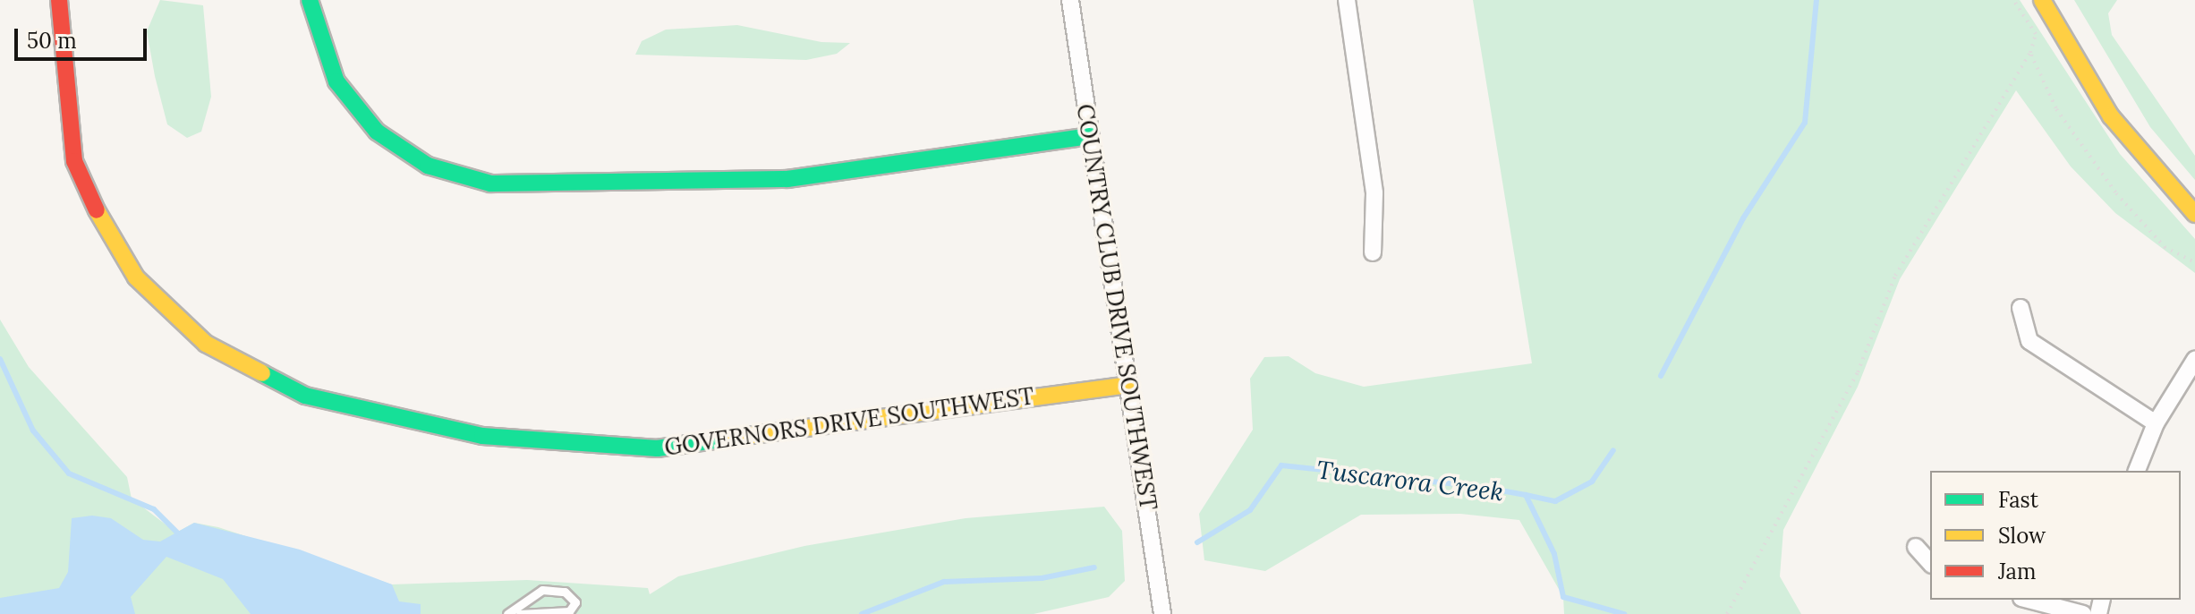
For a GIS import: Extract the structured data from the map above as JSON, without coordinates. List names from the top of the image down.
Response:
{
  "streets": {
    "street": ["COUNTRY CLUB DRIVE SOUTHWEST", "GOVERNORS DRIVE SOUTHWEST"]
  },
  "crossings": [
    ["COUNTRY CLUB DRIVE SOUTHWEST", "GOVERNORS DRIVE SOUTHWEST"]
  ],
  "water": ["Tuscarora Creek"],
  "legend": ["Fast", "Slow", "Jam"],
  "scale_bar": "50 m"
}
